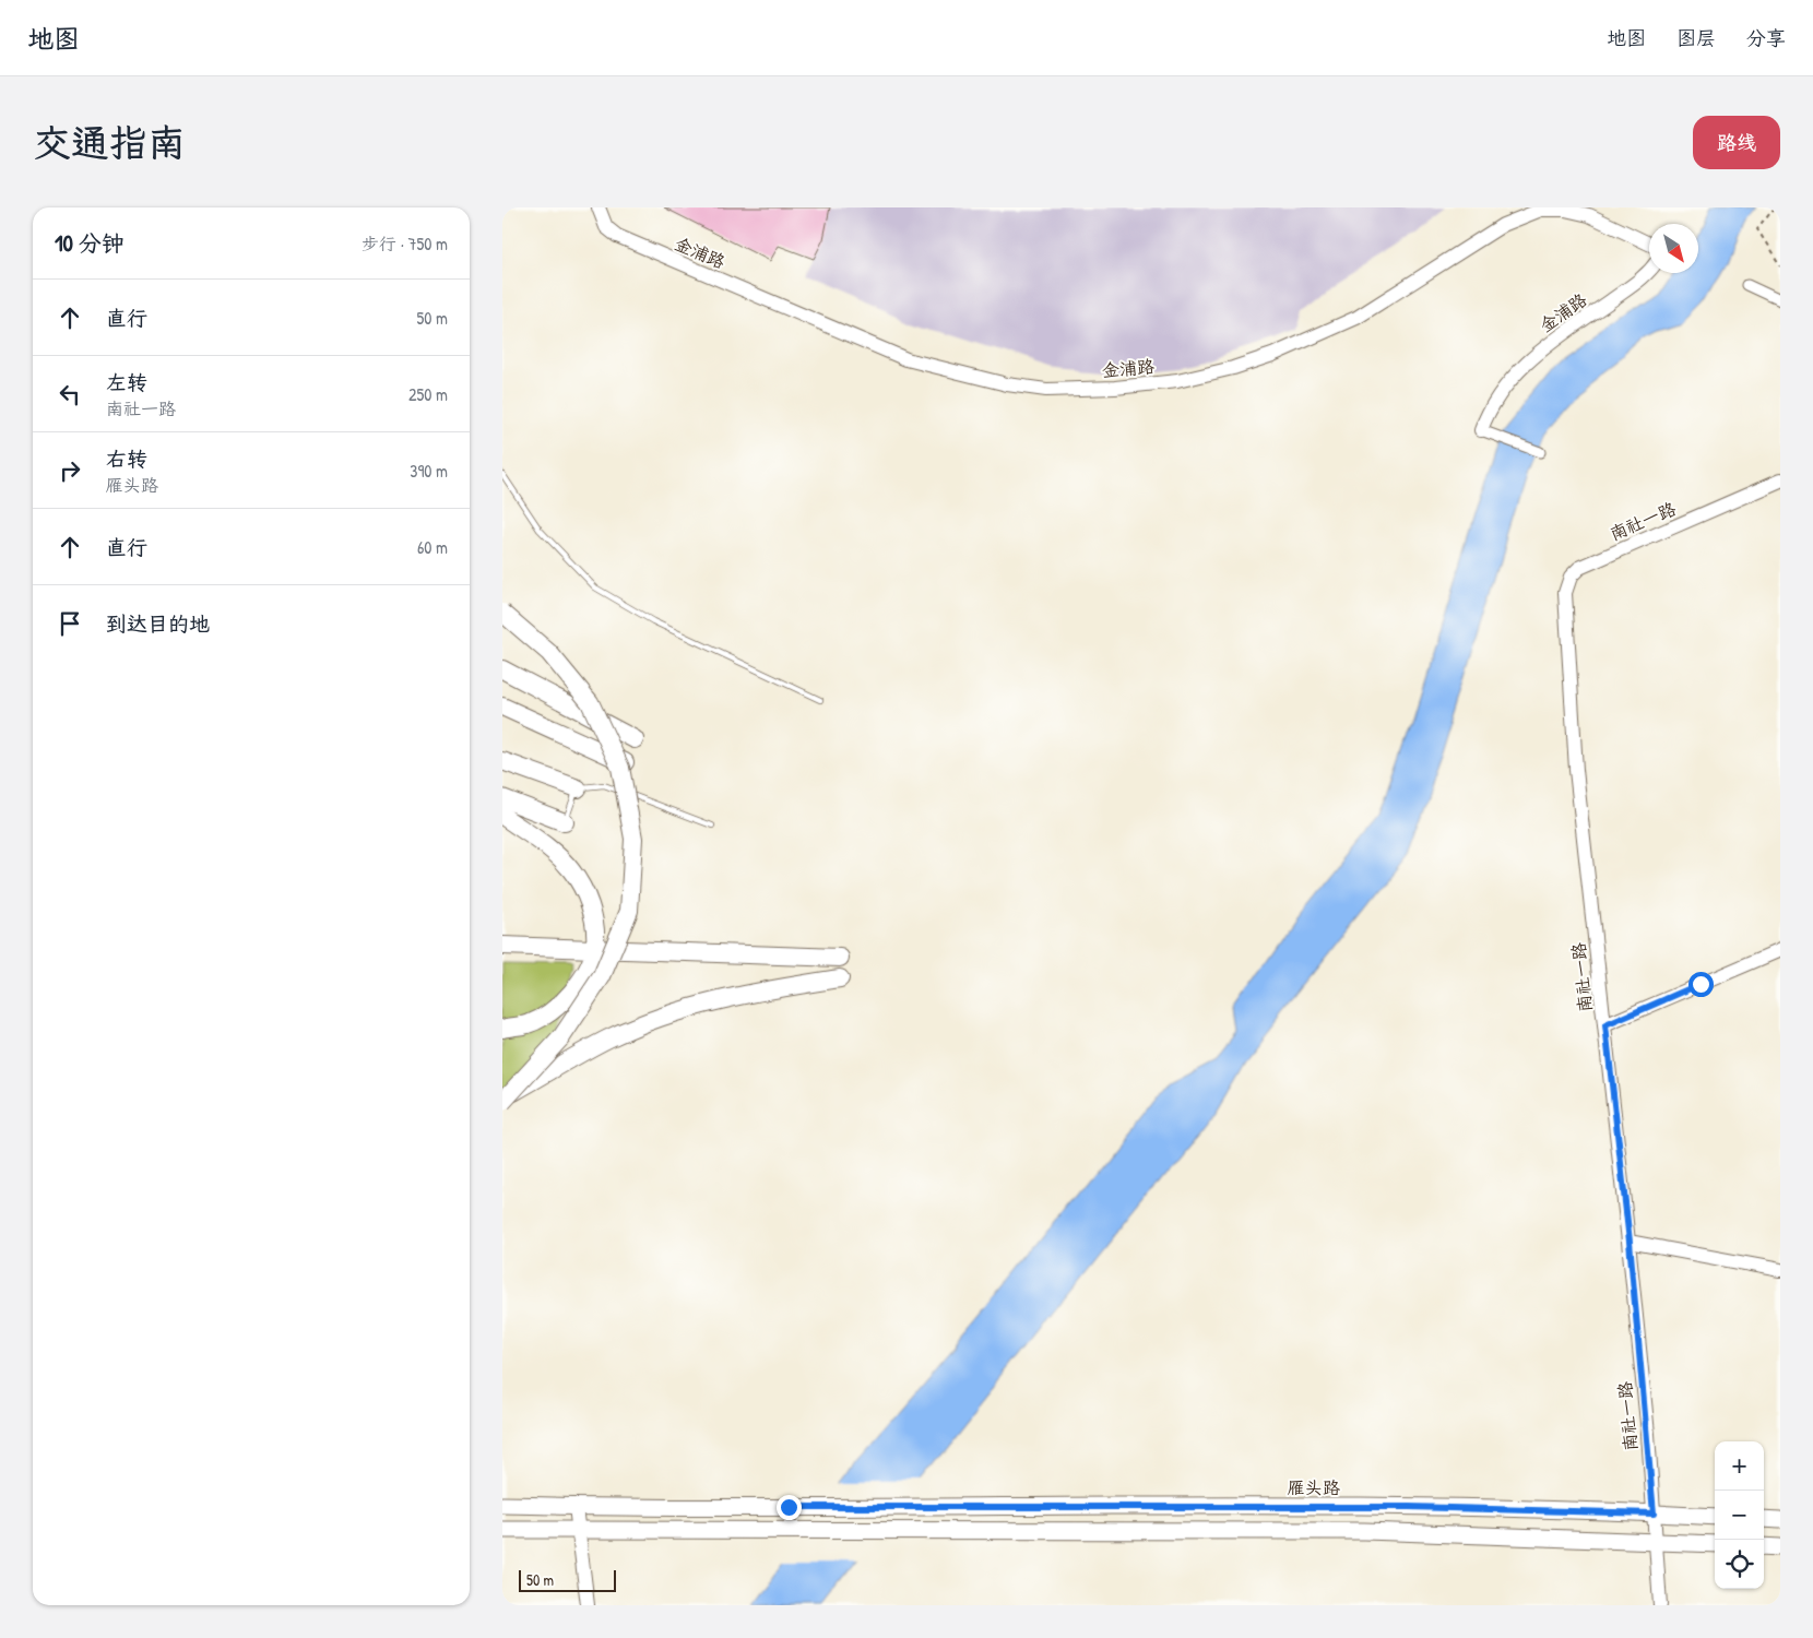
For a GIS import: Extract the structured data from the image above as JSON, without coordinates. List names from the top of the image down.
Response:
{
  "streets": {
    "main road": ["雁头路"],
    "street": ["金浦路", "南社一路"]
  },
  "crossings": [
    ["南社一路", "雁头路"]
  ],
  "scale_bar": "50 m",
  "north": "bottom right",
  "page": {
    "header": "地图",
    "nav": ["地图", "图层", "分享"],
    "buttons": "路线",
    "title": "交通指南",
    "heading": ["10 分钟", "步行 · 750 m"],
    "list": [
      ["直行", "50 m"],
      ["左转", "南社一路", "250 m"],
      ["右转", "雁头路", "390 m"],
      ["直行", "60 m"],
      "到达目的地"
    ],
    "map_buttons": ["+", "−"],
    "scale": "50 m"
  }
}
